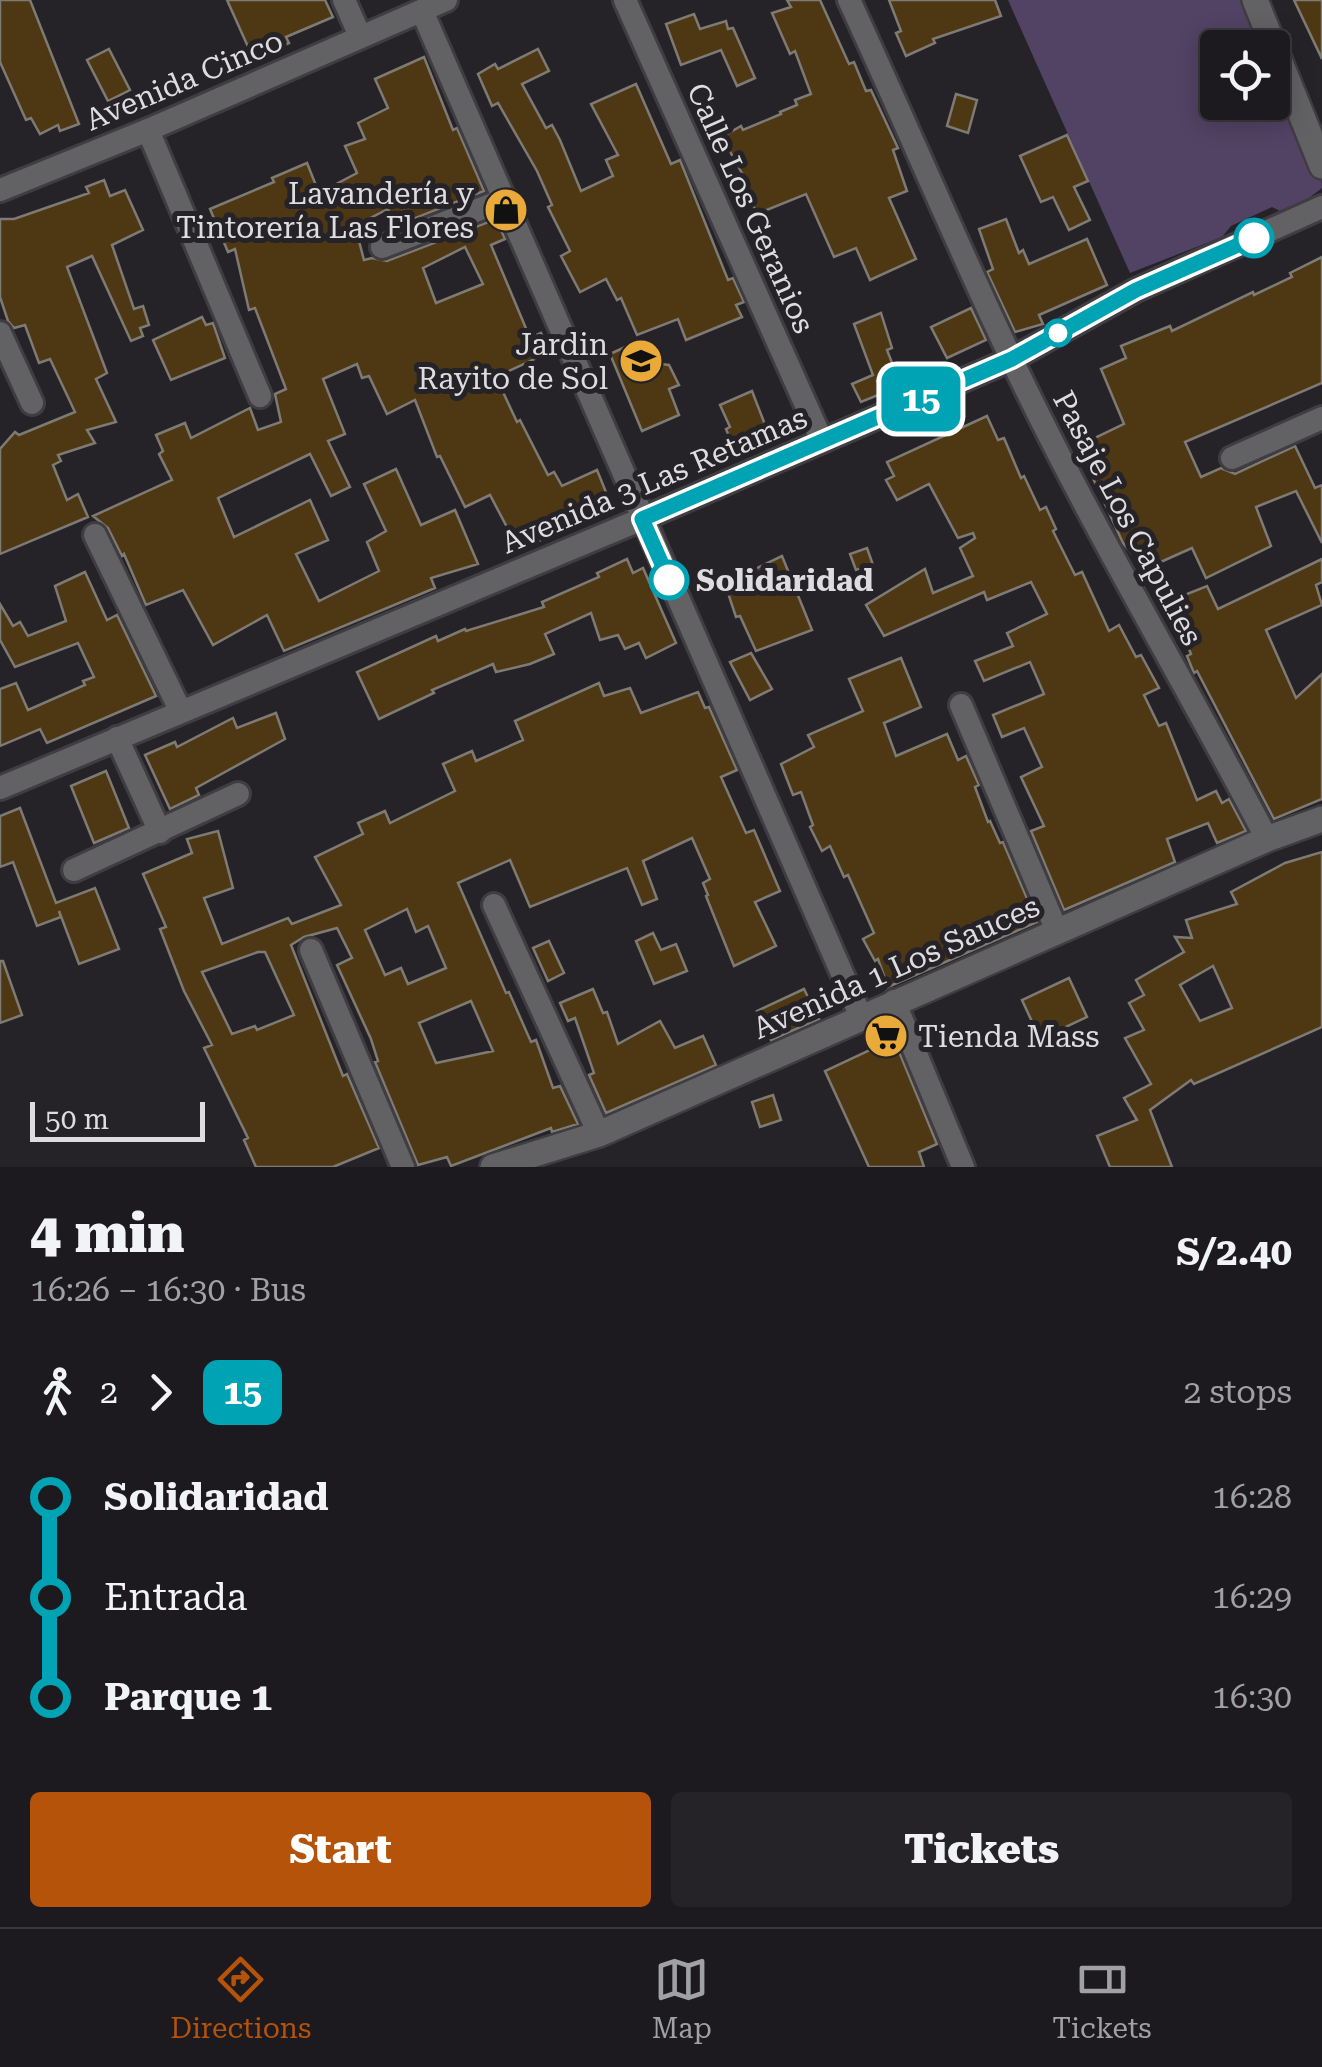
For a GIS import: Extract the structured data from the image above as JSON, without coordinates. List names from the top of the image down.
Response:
{
  "streets": {
    "street": [
      "Avenida Cinco",
      "Calle Los Geranios",
      "Avenida 3 Las Retamas",
      "Pasaje Los Capulies",
      "Avenida 1 Los Sauces"
    ]
  },
  "crossings": [
    ["Calle Los Geranios", "Avenida 3 Las Retamas"],
    ["Avenida 3 Las Retamas", "Pasaje Los Capulies"],
    ["Pasaje Los Capulies", "Avenida 1 Los Sauces"]
  ],
  "places": {
    "shop": ["Lavandería y Tintorería Las Flores"],
    "school or university": ["Jardin Rayito de Sol"],
    "other": ["Solidaridad"],
    "supermarket": ["Tienda Mass"]
  },
  "lines": ["bus line 15"],
  "scale_bar": "50 m",
  "page": {
    "on_map": "15",
    "scale": "50 m",
    "heading": ["4 min", "16:26 – 16:30 · Bus", "S/2.40"],
    "legs": ["2", "15", "2 stops"],
    "list": [
      {
        "name": "Solidaridad",
        "value": "16:28"
      },
      {
        "name": "Entrada",
        "value": "16:29"
      },
      {
        "name": "Parque 1",
        "value": "16:30"
      }
    ],
    "buttons": ["Start", "Tickets"],
    "tabs": ["Directions", "Map", "Tickets"]
  }
}
